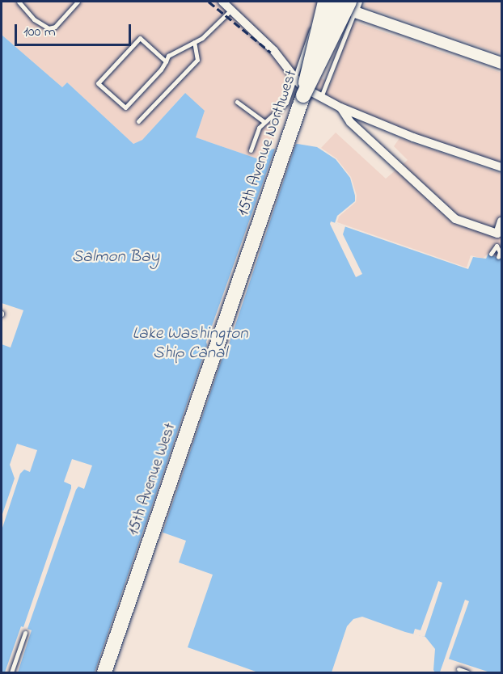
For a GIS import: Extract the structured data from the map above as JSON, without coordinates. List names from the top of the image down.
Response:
{
  "streets": {
    "main road": ["15th Avenue Northwest", "15th Avenue West"]
  },
  "crossings": [
    ["15th Avenue Northwest", "15th Avenue West"]
  ],
  "water": ["Salmon Bay", "Lake Washington Ship Canal"],
  "scale_bar": "100 m"
}
